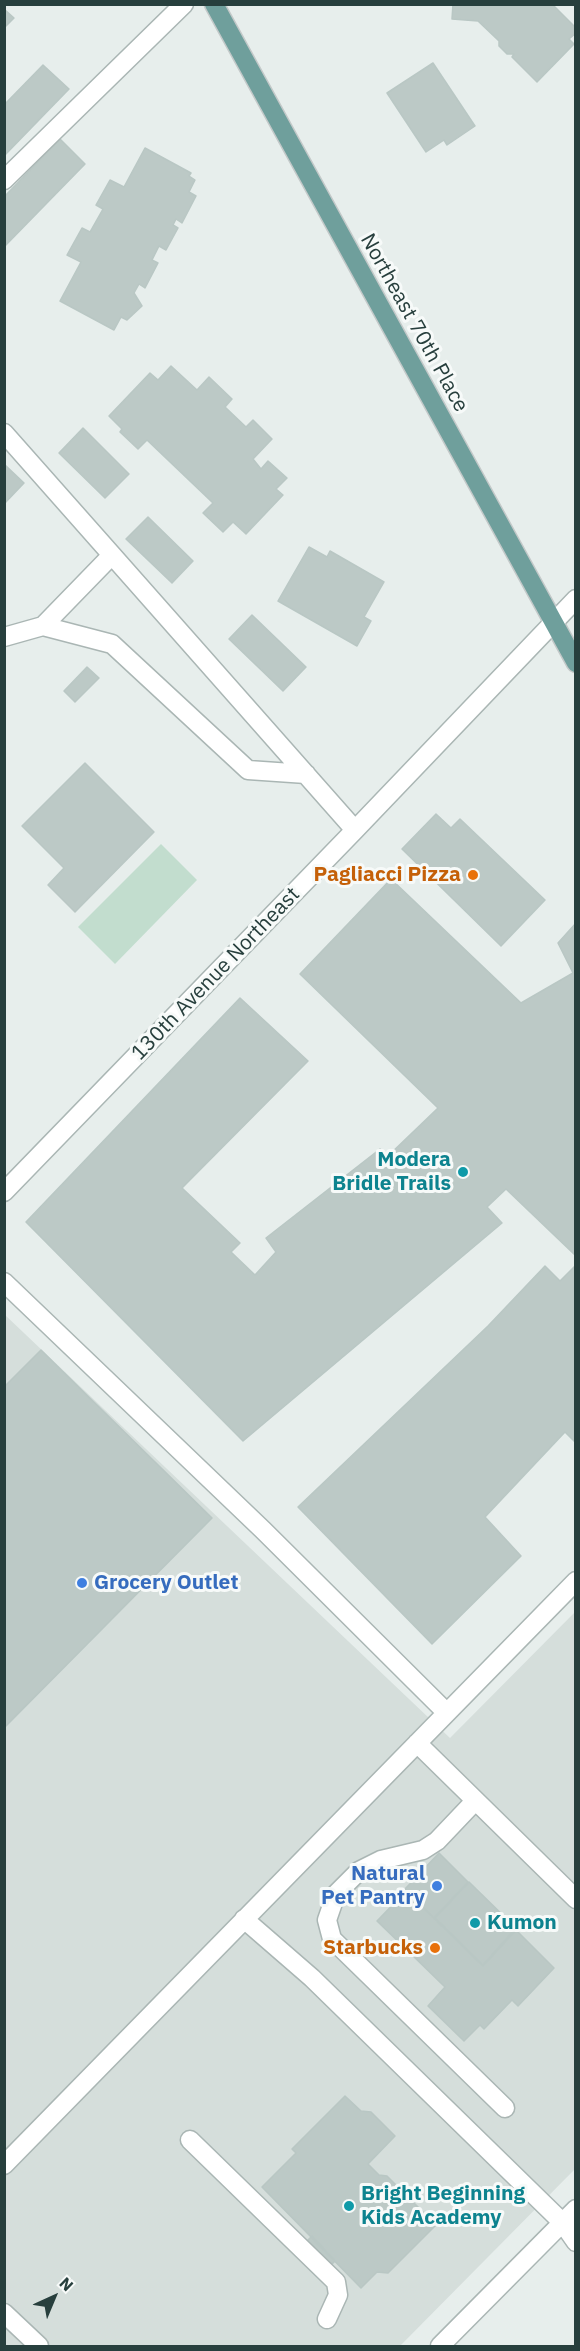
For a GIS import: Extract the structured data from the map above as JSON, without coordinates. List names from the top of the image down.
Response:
{
  "streets": {
    "main road": ["Northeast 70th Place"],
    "street": ["130th Avenue Northeast"]
  },
  "crossings": [
    ["Northeast 70th Place", "130th Avenue Northeast"]
  ],
  "places": [
    "Pagliacci Pizza",
    "Modera Bridle Trails",
    "Grocery Outlet",
    "Natural Pet Pantry",
    "Kumon",
    "Starbucks",
    "Bright Beginning Kids Academy"
  ],
  "north": "top right"
}
